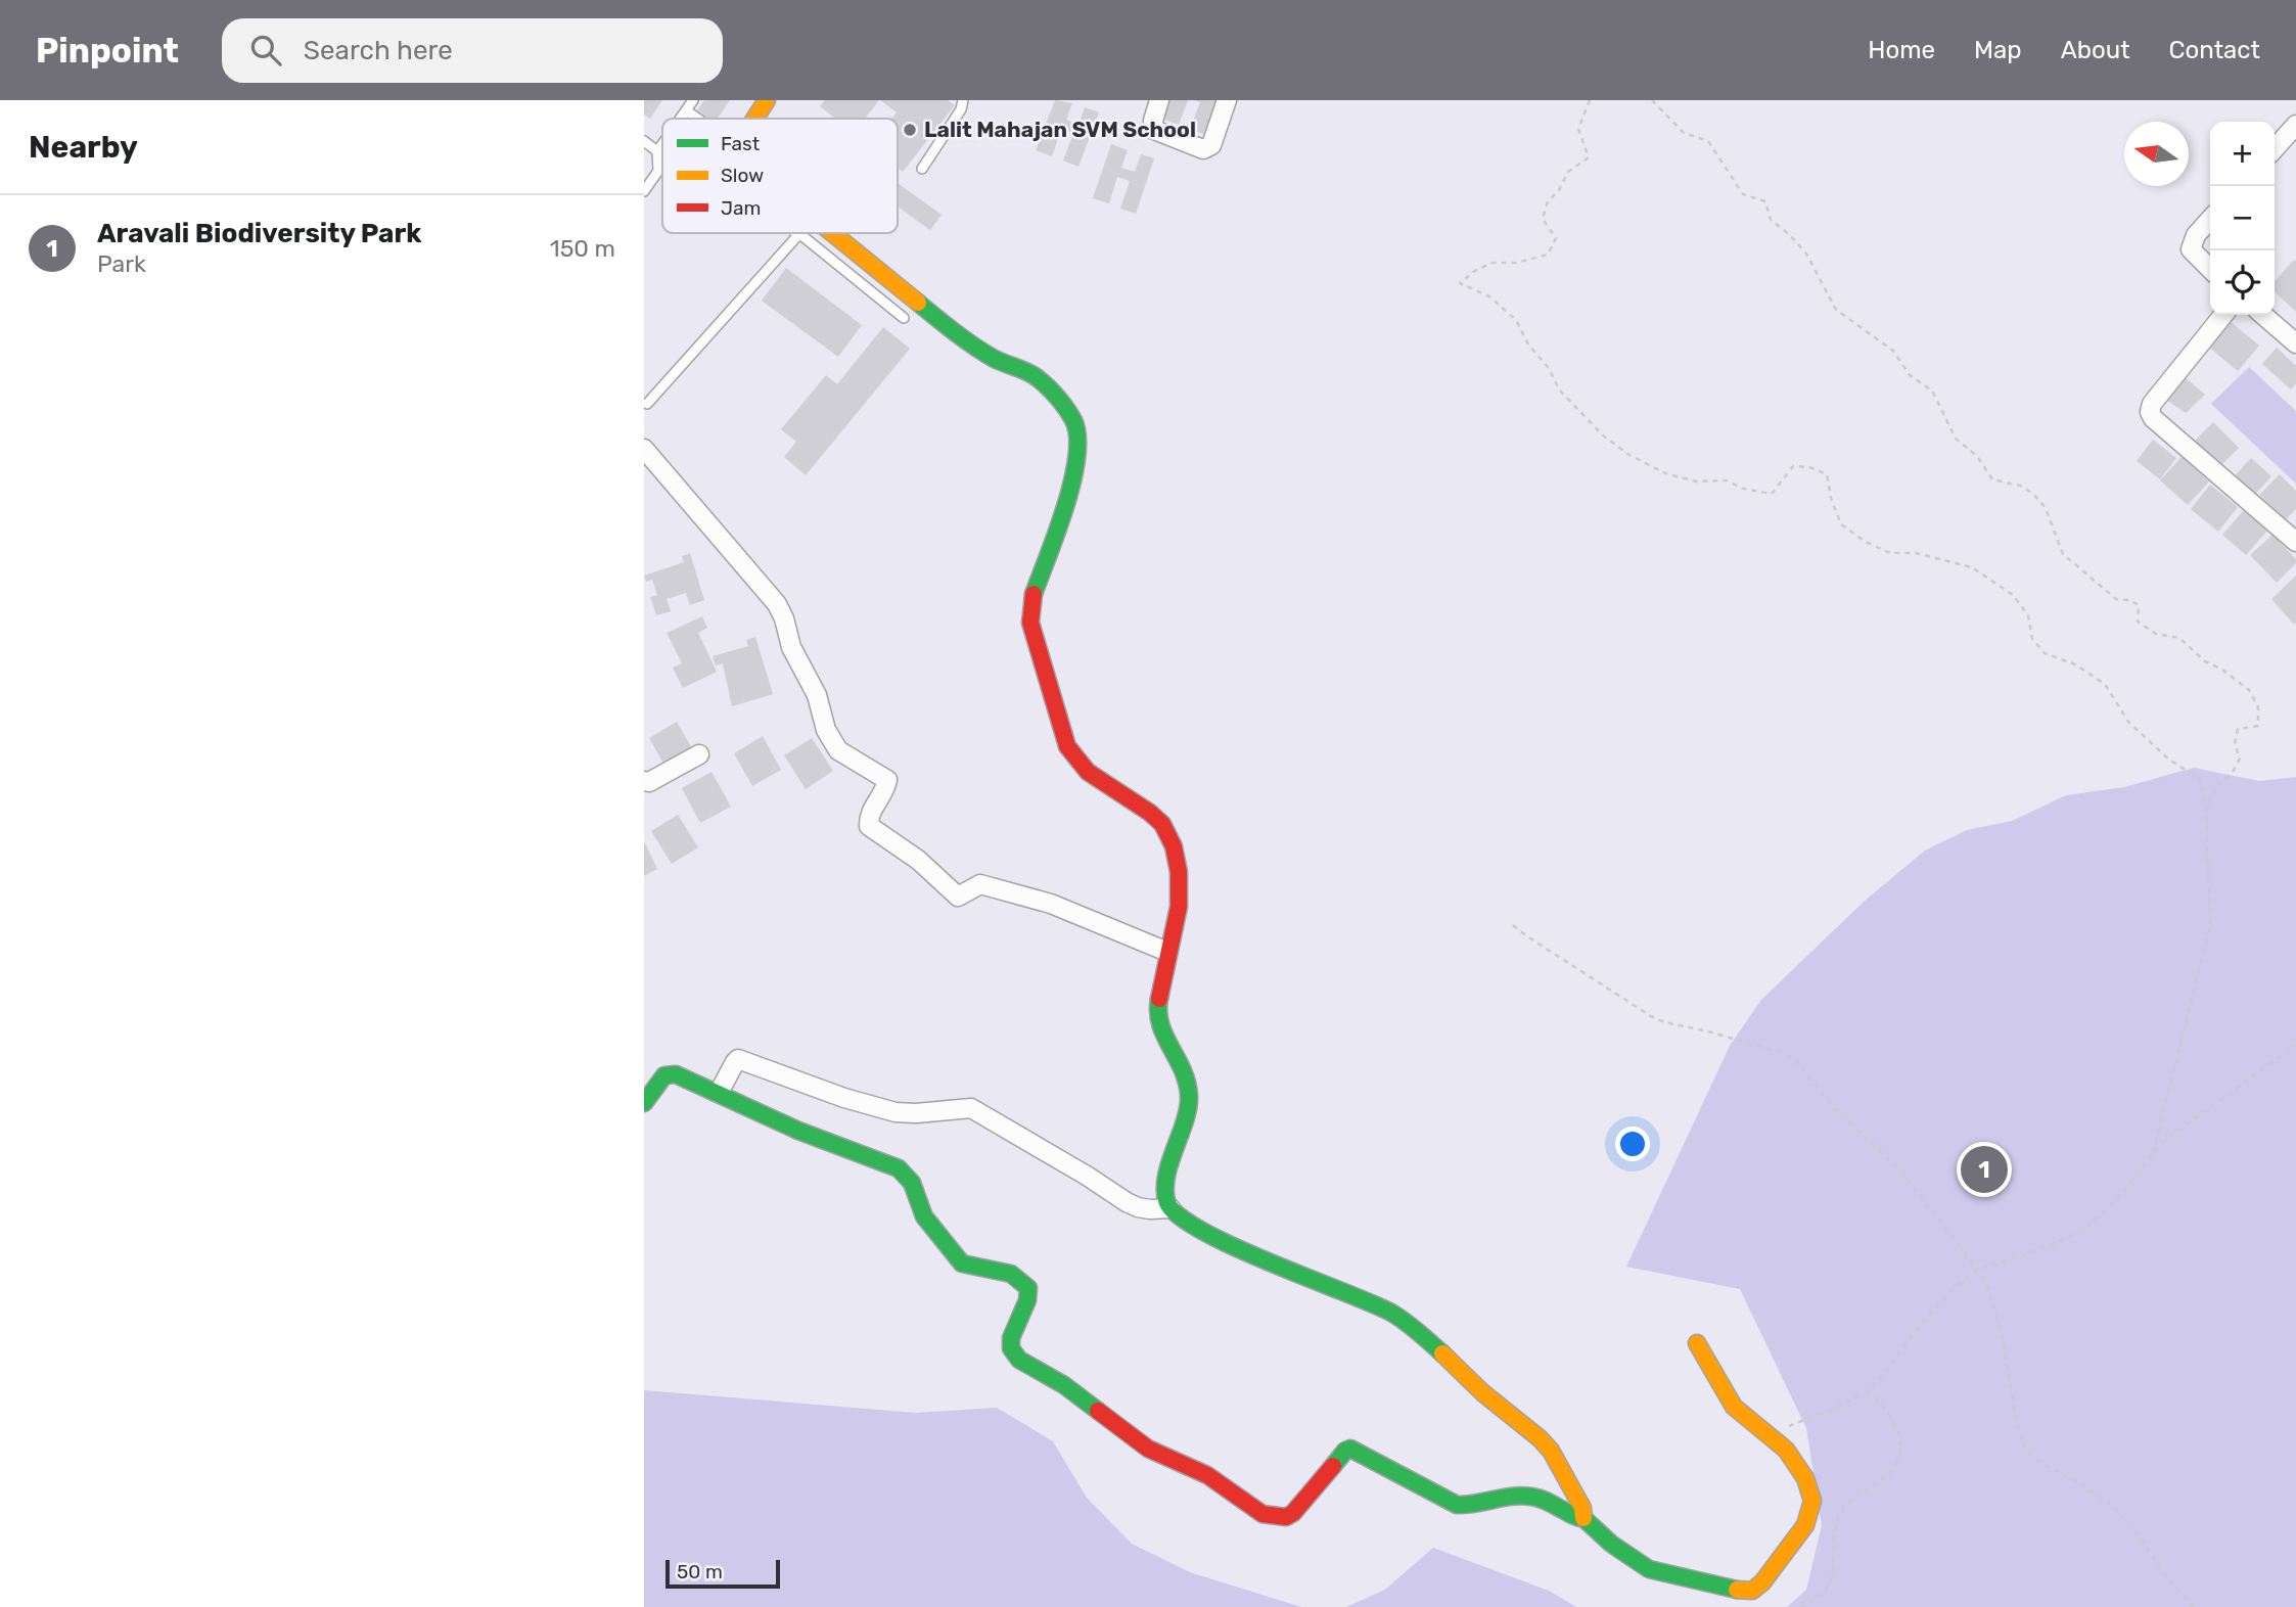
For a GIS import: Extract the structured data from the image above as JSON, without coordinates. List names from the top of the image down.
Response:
{
  "places": ["Lalit Mahajan SVM School"],
  "legend": ["Fast", "Slow", "Jam"],
  "scale_bar": "50 m",
  "north": "left",
  "page": {
    "header": "Pinpoint",
    "search": "Search here",
    "nav": [
      "Home",
      "Map",
      "About",
      "Contact"
    ],
    "heading": "Nearby",
    "map_buttons": ["+", "−"],
    "list": [
      {
        "mark": "1",
        "name": "Aravali Biodiversity Park",
        "note": "Park",
        "value": "150 m"
      }
    ],
    "pins": "1",
    "scale": "50 m"
  }
}
